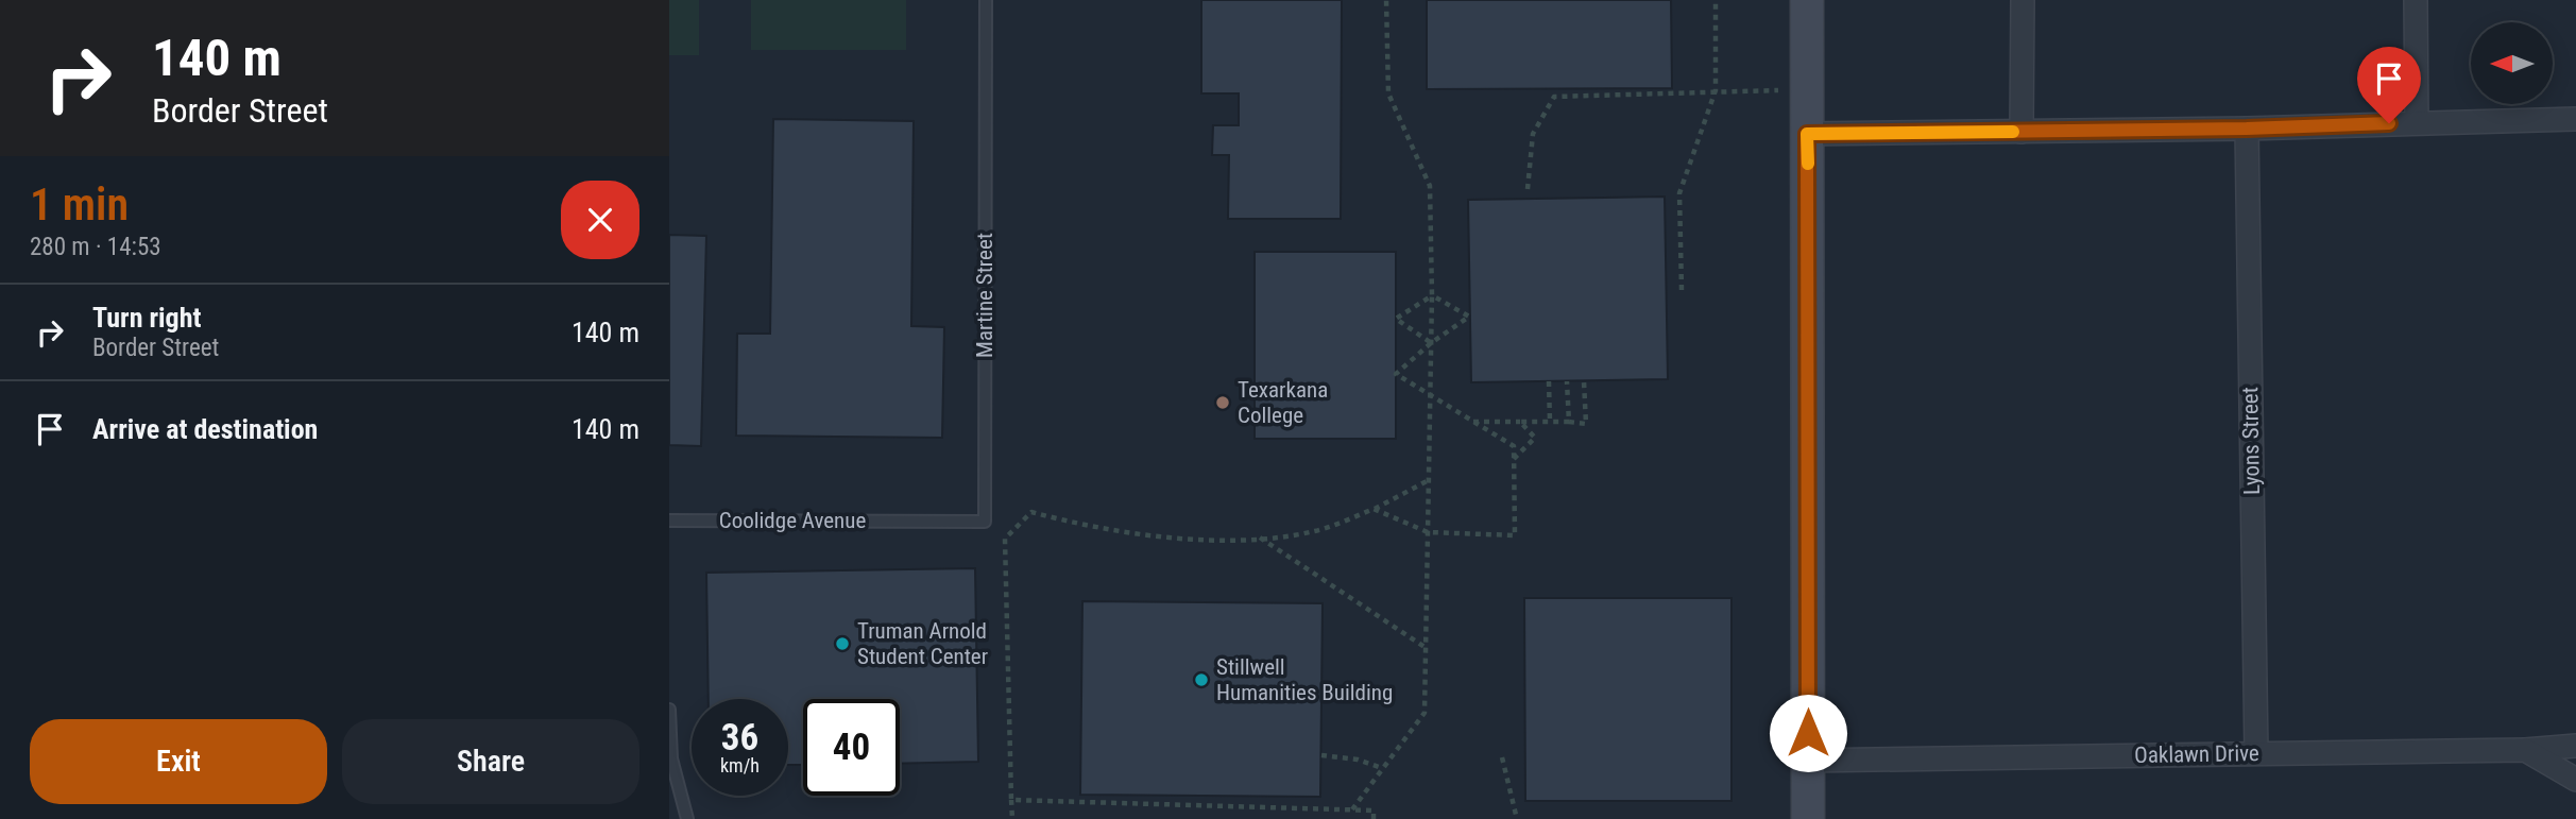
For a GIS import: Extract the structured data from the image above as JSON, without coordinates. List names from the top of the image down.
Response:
{
  "streets": {
    "street": ["Lyons Street", "Oaklawn Drive"],
    "lane": ["Martine Street", "Coolidge Avenue"]
  },
  "crossings": [
    ["Martine Street", "Coolidge Avenue"],
    ["Lyons Street", "Oaklawn Drive"]
  ],
  "places": ["Texarkana College", "Truman Arnold Student Center", "Stillwell Humanities Building"],
  "north": "left",
  "page": {
    "turn": ["140 m", "Border Street"],
    "heading": ["1 min", "280 m · 14:53"],
    "list": [
      {
        "name": "Turn right",
        "note": "Border Street",
        "value": "140 m"
      },
      {
        "name": "Arrive at destination",
        "value": "140 m"
      }
    ],
    "speed": "36 km/h",
    "limit": "40",
    "buttons": ["Exit", "Share"]
  }
}
